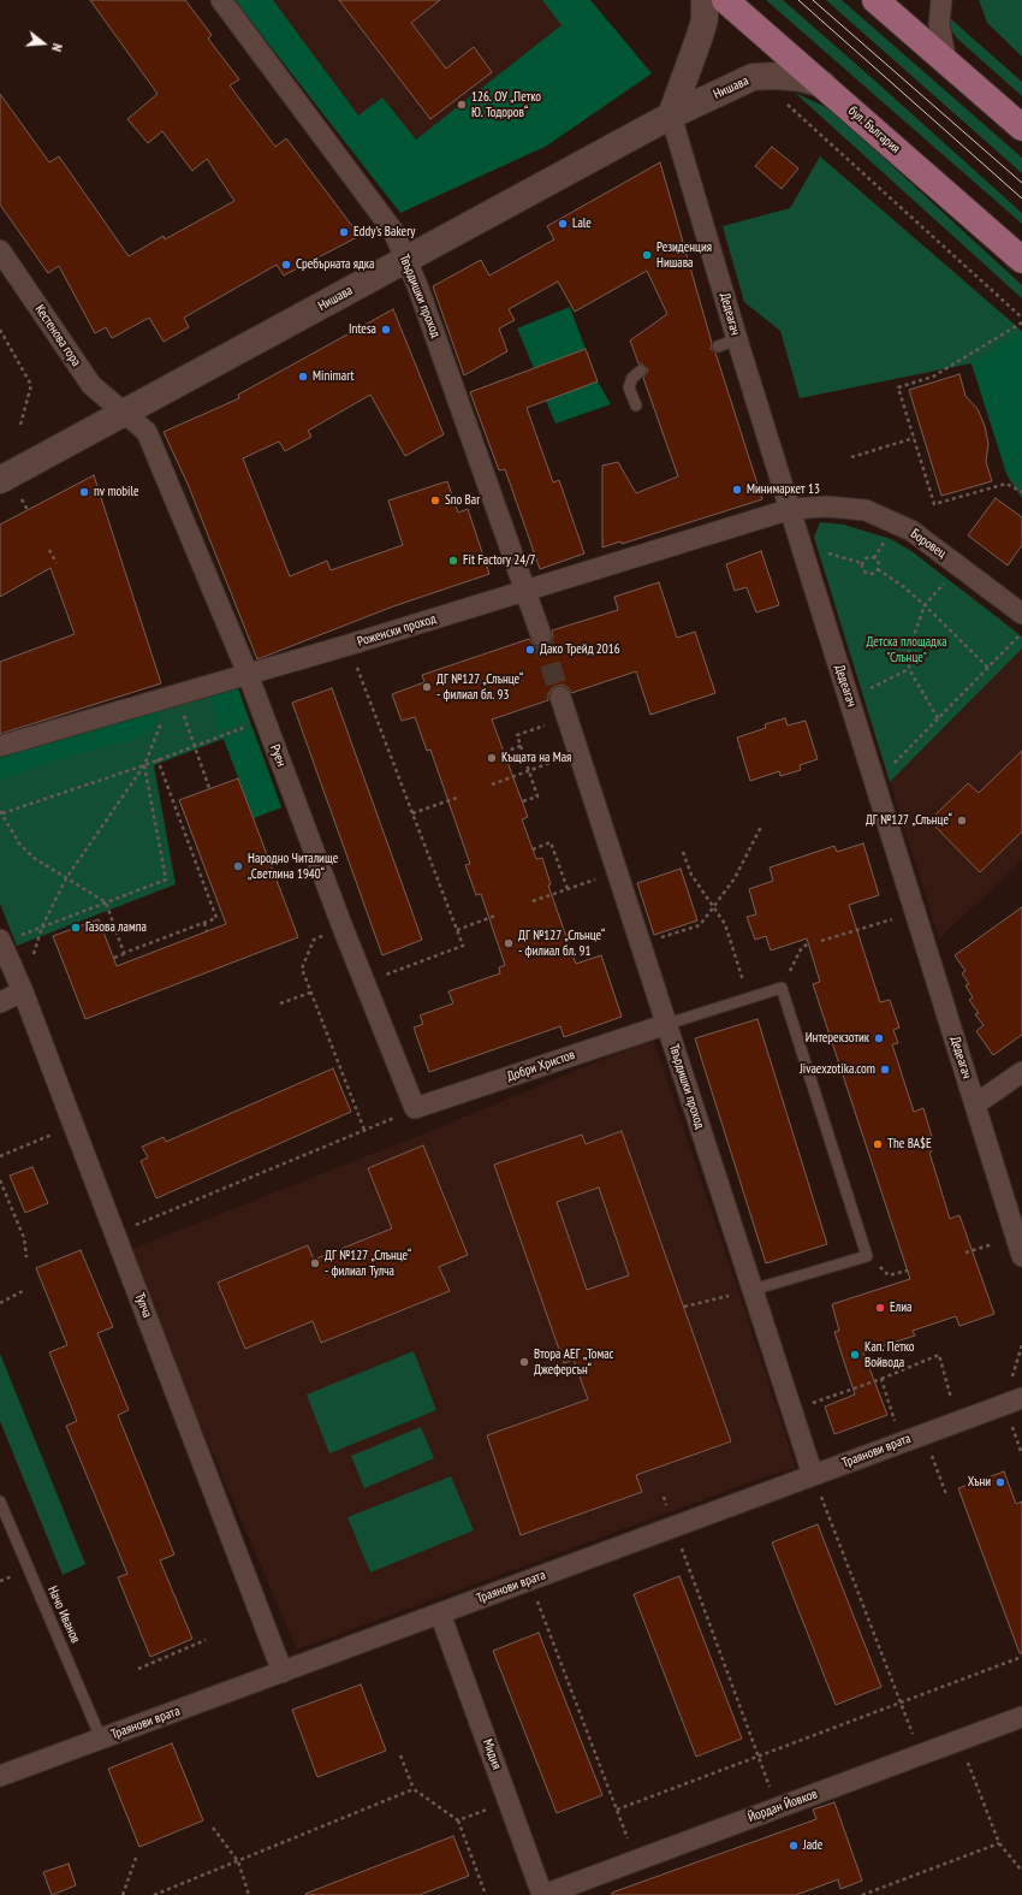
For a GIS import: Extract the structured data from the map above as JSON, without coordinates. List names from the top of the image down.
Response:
{
  "streets": {
    "main road": ["бул. България"],
    "street": [
      "Нишава",
      "Твърдишки проход",
      "Дедеагач",
      "Кестенова гора",
      "Боровец",
      "Роженски проход",
      "Руен",
      "Добри Христов",
      "Тулча",
      "Траянови врата",
      "Мидия",
      "Йордан Йовков"
    ],
    "lane": ["Начо Иванов"]
  },
  "crossings": [
    ["Нишава", "бул. България"],
    ["Нишава", "Твърдишки проход"],
    ["Нишава", "Дедеагач"],
    ["Нишава", "Кестенова гора"],
    ["Нишава", "Руен"],
    ["Твърдишки проход", "Роженски проход"],
    ["Твърдишки проход", "Добри Христов"],
    ["Твърдишки проход", "Траянови врата"],
    ["Дедеагач", "Боровец"],
    ["Дедеагач", "Роженски проход"],
    ["Кестенова гора", "Руен"],
    ["Боровец", "Роженски проход"],
    ["Роженски проход", "Руен"],
    ["Руен", "Добри Христов"],
    ["Тулча", "Траянови врата"],
    ["Траянови врата", "Начо Иванов"],
    ["Траянови врата", "Мидия"],
    ["Мидия", "Йордан Йовков"]
  ],
  "parks": ["Детска площадка \"Слънце\""],
  "places": [
    "126. ОУ „Петко Ю. Тодоров“",
    "Lale",
    "Eddy's Bakery",
    "Резиденция Нишава",
    "Сребърната ядка",
    "Intesa",
    "Minimart",
    "Минимаркет 13",
    "nv mobile",
    "Sno Bar",
    "Fit Factory 24/7",
    "Дако Трейд 2016",
    "ДГ №127 „Слънце“ - филиал бл. 93",
    "Къщата на Мая",
    "ДГ №127 „Слънце“",
    "Народно Читалище „Светлина 1940“",
    "Газова лампа",
    "ДГ №127 „Слънце“ - филиал бл. 91",
    "Интерекзотик",
    "Jivaexzotika.com",
    "The BA$E",
    "ДГ №127 „Слънце“ - филиал Тулча",
    "Елиа",
    "Кап. Петко Войвода",
    "Втора АЕГ „Томас Джеферсън“",
    "Хъни",
    "Jade"
  ],
  "north": "right"
}
